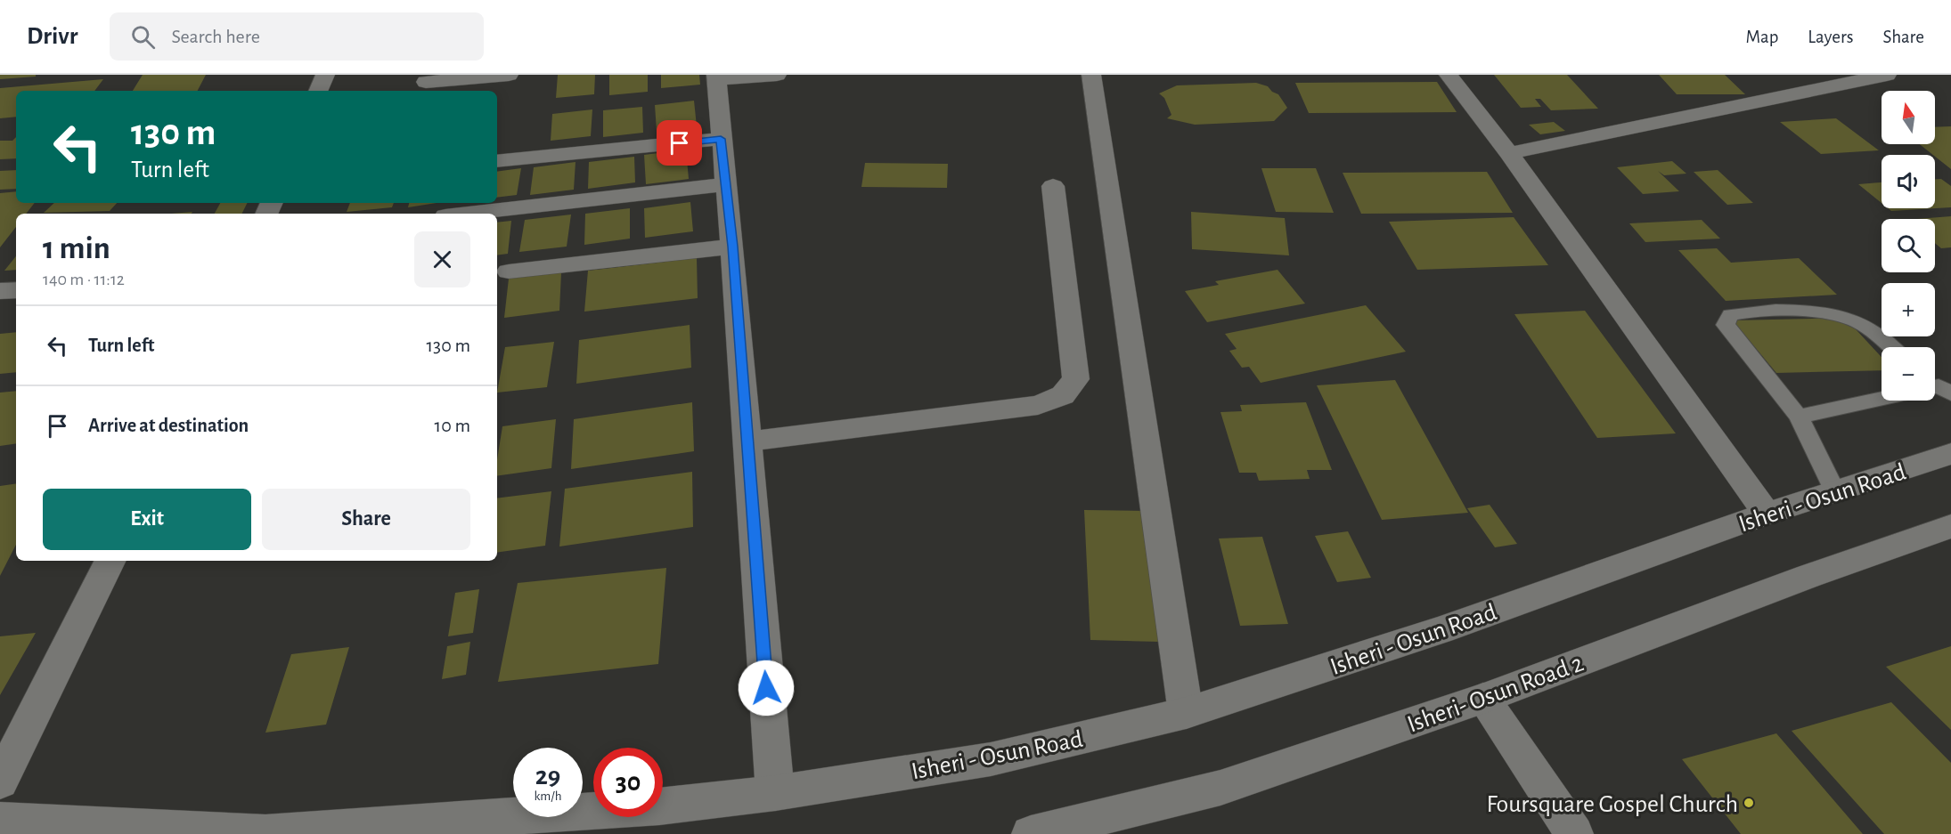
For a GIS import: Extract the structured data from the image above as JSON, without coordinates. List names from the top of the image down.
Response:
{
  "streets": {
    "street": ["Isheri - Osun Road", "Isheri- Osun Road 2"]
  },
  "places": ["Foursquare Gospel Church"],
  "north": "top",
  "page": {
    "header": "Drivr",
    "search": "Search here",
    "nav": ["Map", "Layers", "Share"],
    "map_buttons": ["+", "−"],
    "turn": ["130 m", "Turn left"],
    "heading": ["1 min", "140 m · 11:12"],
    "list": [
      {
        "name": "Turn left",
        "value": "130 m"
      },
      {
        "name": "Arrive at destination",
        "value": "10 m"
      }
    ],
    "buttons": ["Exit", "Share"],
    "speed": "29 km/h",
    "limit": "30"
  }
}
